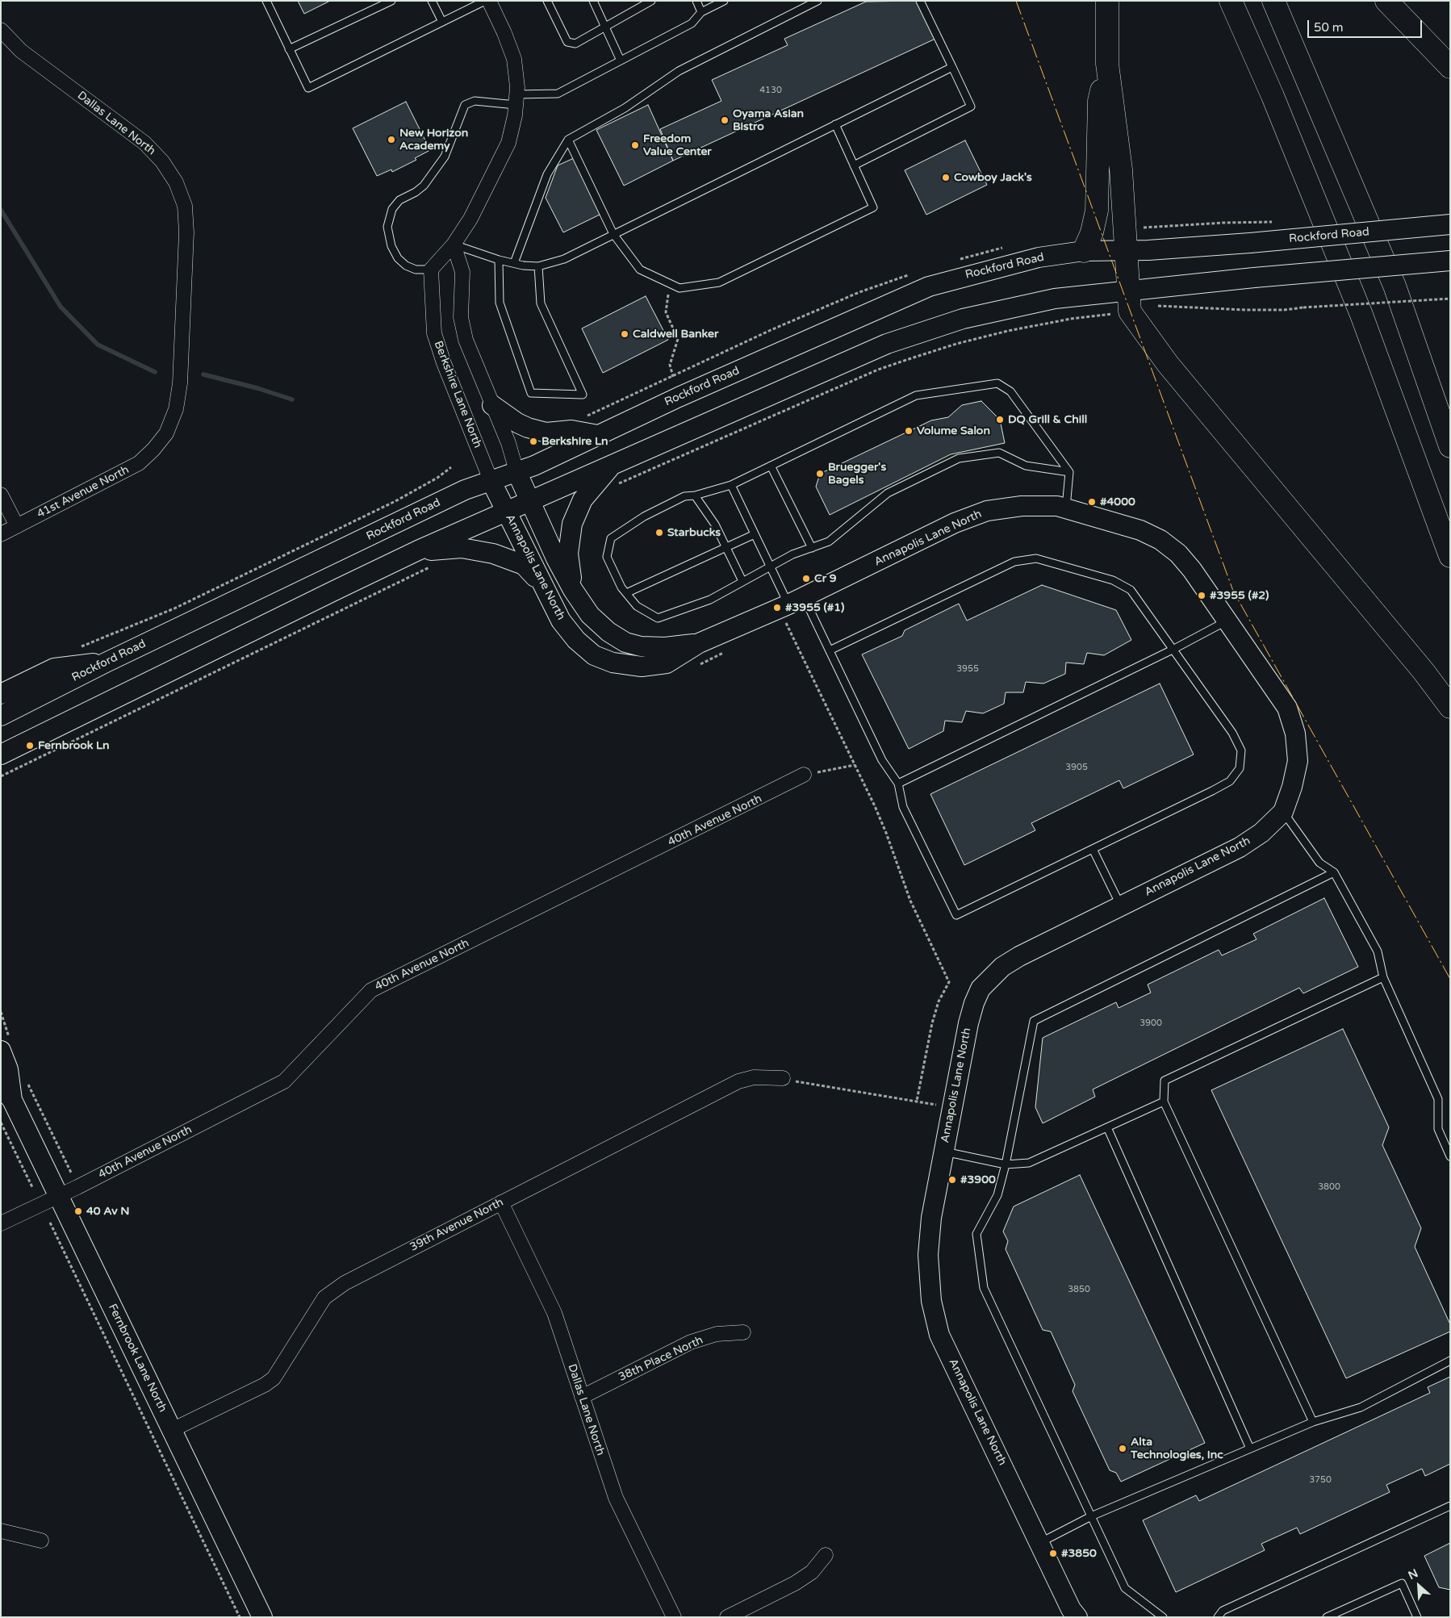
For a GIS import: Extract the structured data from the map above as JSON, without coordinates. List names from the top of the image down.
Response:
{
  "streets": {
    "main road": ["Rockford Road", "Annapolis Lane North", "Fernbrook Lane North"],
    "street": [
      "Dallas Lane North",
      "Berkshire Lane North",
      "41st Avenue North",
      "40th Avenue North",
      "39th Avenue North",
      "38th Place North"
    ]
  },
  "crossings": [
    ["Dallas Lane North", "41st Avenue North"],
    ["Dallas Lane North", "39th Avenue North"],
    ["Dallas Lane North", "38th Place North"],
    ["Rockford Road", "Berkshire Lane North"],
    ["Rockford Road", "Annapolis Lane North"],
    ["Berkshire Lane North", "Annapolis Lane North"],
    ["40th Avenue North", "Fernbrook Lane North"],
    ["39th Avenue North", "Fernbrook Lane North"]
  ],
  "places": [
    "Oyama Asian Bistro",
    "New Horizon Academy",
    "Freedom Value Center",
    "Cowboy Jack's",
    "Caldwell Banker",
    "DQ Grill & Chill",
    "Volume Salon",
    "Berkshire Ln",
    "Bruegger's Bagels",
    "#4000",
    "Starbucks",
    "Cr 9",
    "#3955 (#2)",
    "#3955 (#1)",
    "Fernbrook Ln",
    "#3900",
    "40 Av N",
    "Alta Technologies, Inc",
    "#3850"
  ],
  "house_numbers": [
    "4130",
    "3955",
    "3905",
    "3900",
    "3800",
    "3850",
    "3750"
  ],
  "scale_bar": "50 m",
  "north": "top left"
}
